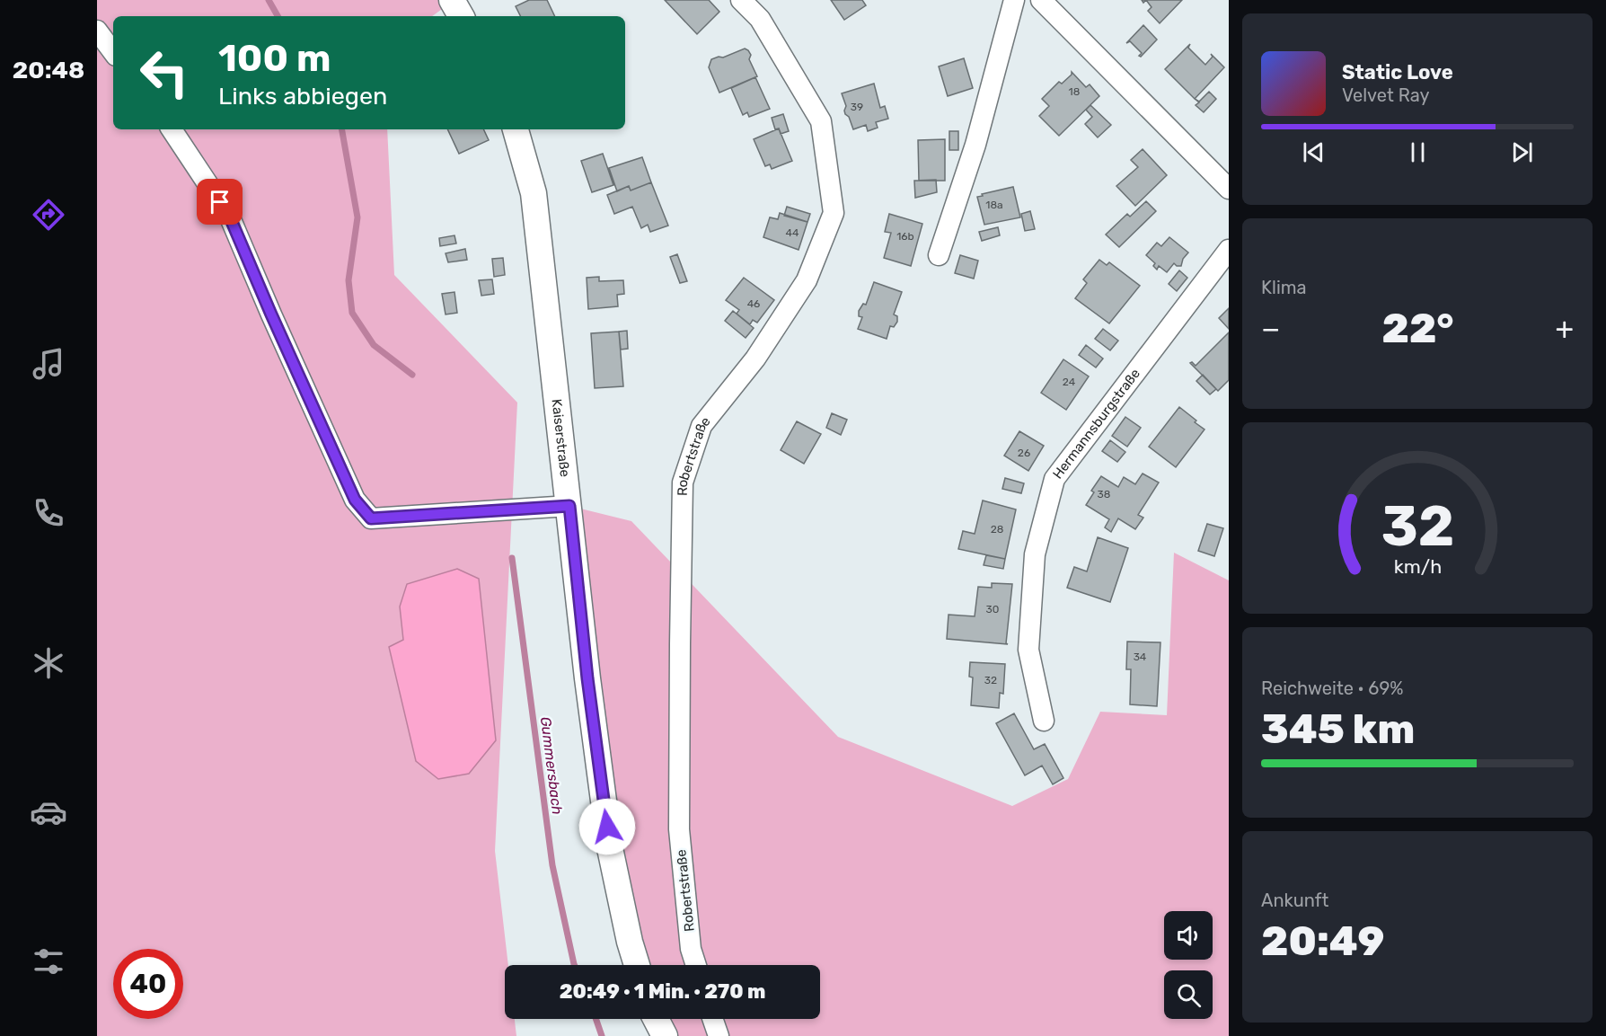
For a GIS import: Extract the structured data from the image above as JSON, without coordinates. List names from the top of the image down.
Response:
{
  "streets": {
    "street": ["Hermannsburgstraße", "Kaiserstraße", "Robertstraße"]
  },
  "water": ["Gummersbach"],
  "house_numbers": [
    "18",
    "39",
    "18a",
    "44",
    "16b",
    "46",
    "24",
    "26",
    "38",
    "28",
    "30",
    "34",
    "32"
  ],
  "page": {
    "tabs": "20:48",
    "turn": ["100 m", "Links abbiegen"],
    "song": ["Static Love", "Velvet Ray"],
    "tile": [
      "Klima",
      ["Reichweite · 69%", "345 km"],
      ["Ankunft", "20:49"]
    ],
    "heat": ["−", "22°", "+"],
    "limit": "40",
    "trip": "20:49 · 1 Min. · 270 m",
    "gauge": ["32", "km/h"]
  }
}
